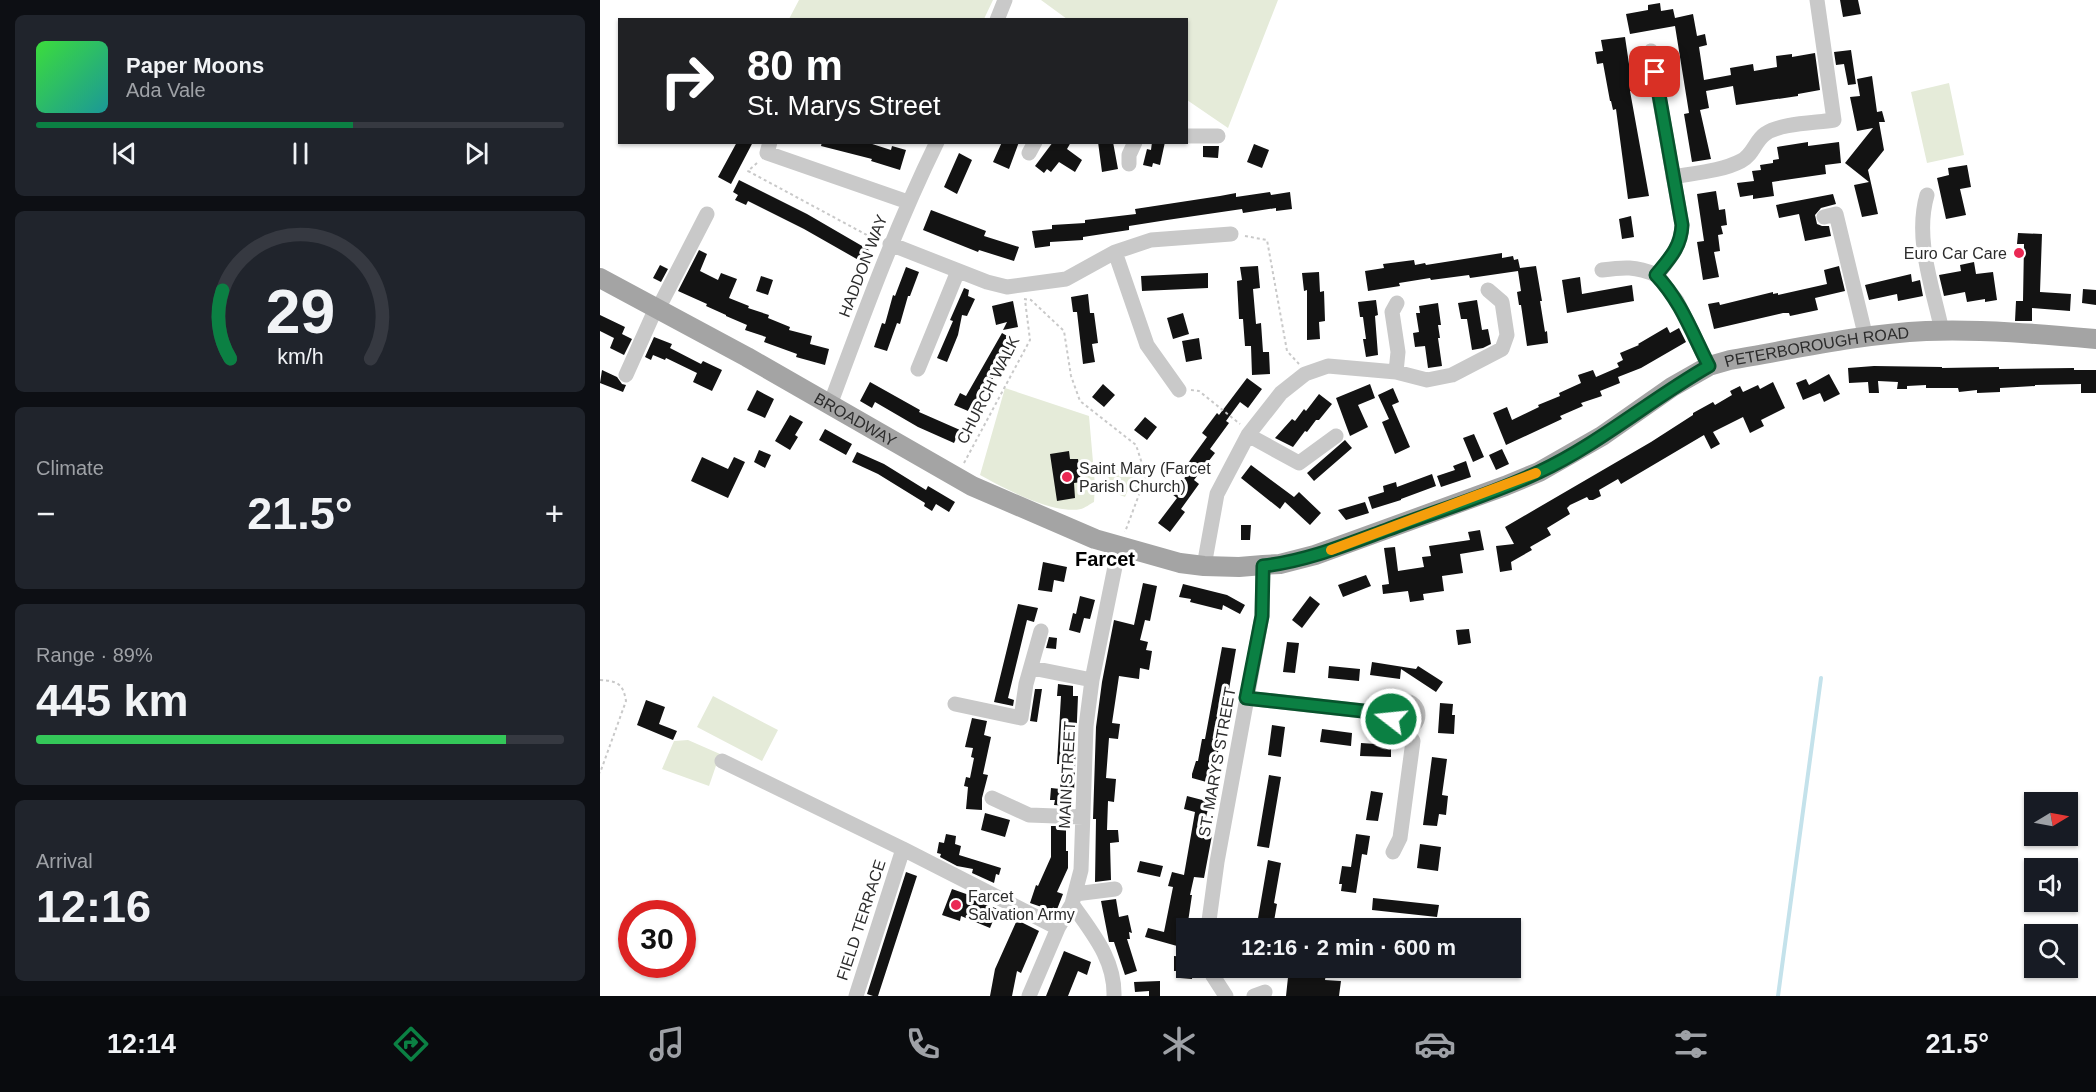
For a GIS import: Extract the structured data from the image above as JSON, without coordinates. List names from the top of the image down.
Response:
{
  "streets": {
    "main road": ["PETERBOROUGH ROAD", "BROADWAY"],
    "street": [
      "HADDON WAY",
      "ST. MARYS STREET",
      "MAIN STREET",
      "FIELD TERRACE"
    ],
    "path": ["CHURCH WALK"]
  },
  "crossings": [
    ["HADDON WAY", "BROADWAY"],
    ["PETERBOROUGH ROAD", "BROADWAY"],
    ["PETERBOROUGH ROAD", "ST. MARYS STREET"],
    ["PETERBOROUGH ROAD", "MAIN STREET"],
    ["BROADWAY", "MAIN STREET"],
    ["MAIN STREET", "FIELD TERRACE"]
  ],
  "districts": ["Farcet"],
  "places": ["Euro Car Care", "Saint Mary (Farcet Parish Church)", "Farcet Salvation Army"],
  "north": "right",
  "page": {
    "turn": ["80 m", "St. Marys Street"],
    "song": ["Paper Moons", "Ada Vale"],
    "tile": [
      "Climate",
      ["Range · 89%", "445 km"],
      ["Arrival", "12:16"]
    ],
    "heat": ["−", "21.5°", "+"],
    "limit": "30",
    "trip": "12:16 · 2 min · 600 m",
    "tabs": ["12:14", "21.5°"],
    "gauge": ["29", "km/h"]
  }
}
